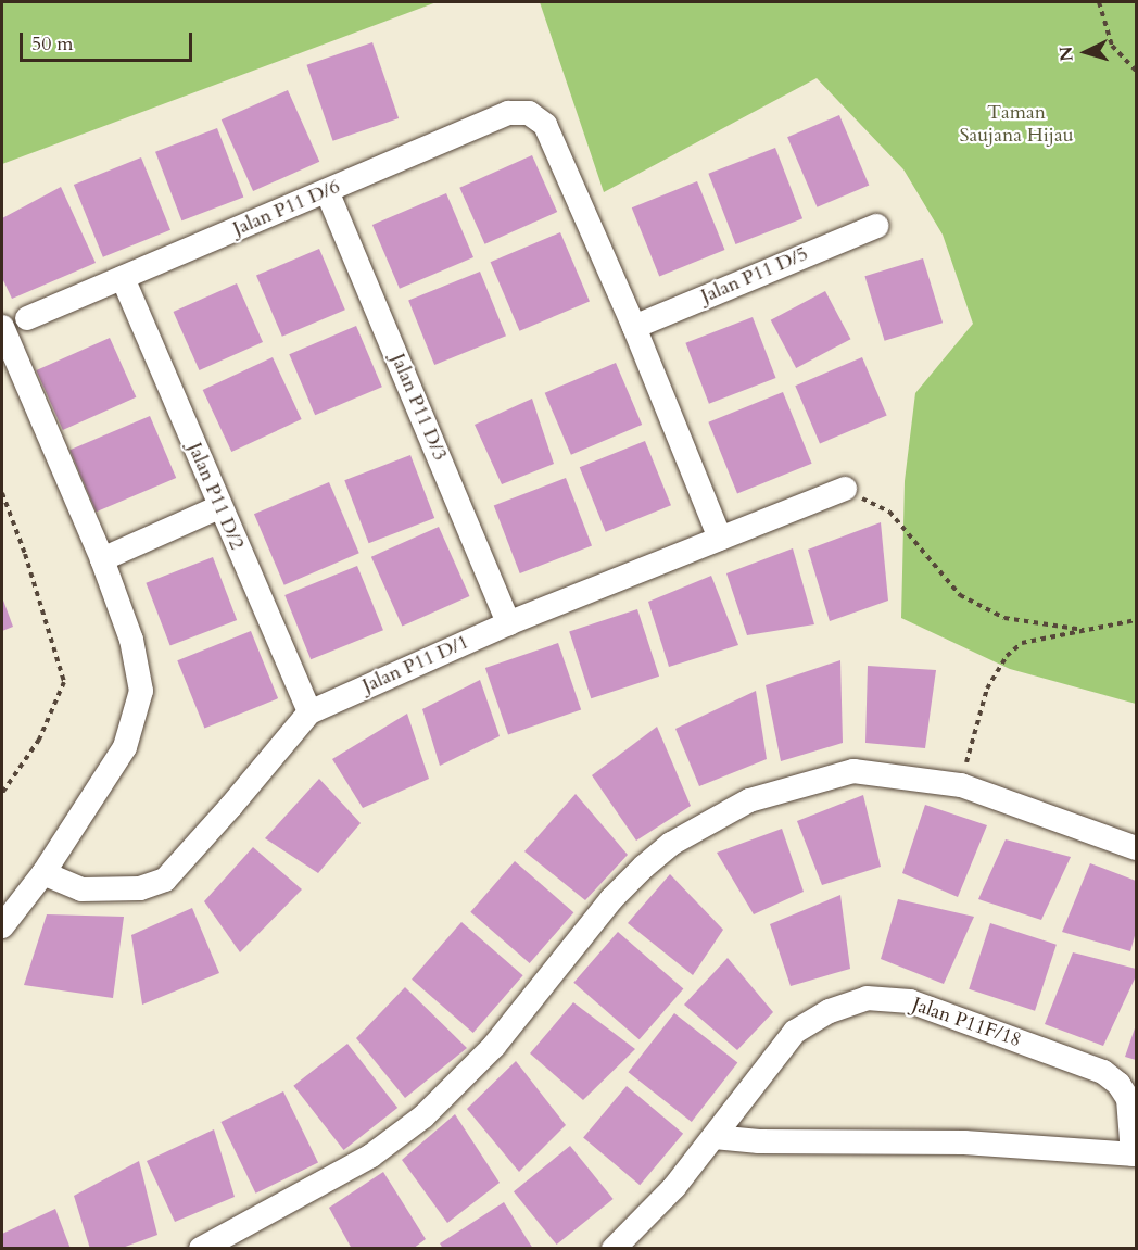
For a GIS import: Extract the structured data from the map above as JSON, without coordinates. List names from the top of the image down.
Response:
{
  "streets": {
    "street": [
      "Jalan P11 D/6",
      "Jalan P11 D/5",
      "Jalan P11 D/3",
      "Jalan P11 D/2",
      "Jalan P11 D/1",
      "Jalan P11F/18"
    ]
  },
  "crossings": [
    ["Jalan P11 D/6", "Jalan P11 D/5"],
    ["Jalan P11 D/6", "Jalan P11 D/3"],
    ["Jalan P11 D/6", "Jalan P11 D/2"],
    ["Jalan P11 D/3", "Jalan P11 D/1"],
    ["Jalan P11 D/2", "Jalan P11 D/1"]
  ],
  "parks": ["Taman Saujana Hijau"],
  "scale_bar": "50 m",
  "north": "left"
}
